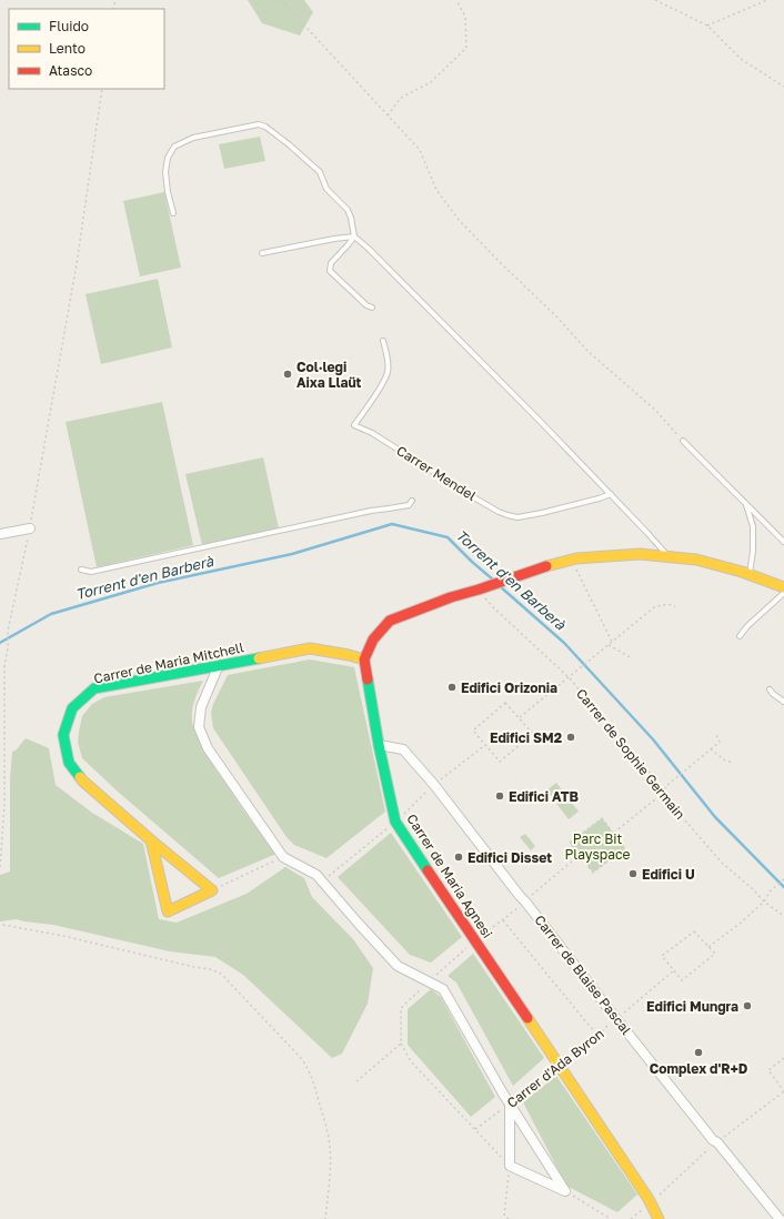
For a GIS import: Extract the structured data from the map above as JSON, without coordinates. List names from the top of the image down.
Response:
{
  "streets": {
    "street": ["Carrer de Maria Mitchell", "Carrer de Maria Agnesi", "Carrer de Blaise Pascal"],
    "lane": ["Carrer Mendel"],
    "path": ["Carrer de Sophie Germain", "Carrer d'Ada Byron"]
  },
  "crossings": [
    ["Carrer de Maria Mitchell", "Carrer de Maria Agnesi"],
    ["Carrer de Maria Agnesi", "Carrer de Blaise Pascal"],
    ["Carrer de Maria Agnesi", "Carrer d'Ada Byron"],
    ["Carrer de Blaise Pascal", "Carrer d'Ada Byron"]
  ],
  "water": ["Torrent d'en Barberà"],
  "parks": ["Parc Bit Playspace"],
  "places": [
    "Col·legi Aixa Llaüt",
    "Edifici Orizonia",
    "Edifici SM2",
    "Edifici ATB",
    "Edifici Disset",
    "Edifici U",
    "Edifici Mungra",
    "Complex d'R+D"
  ],
  "legend": ["Fluido", "Lento", "Atasco"]
}
